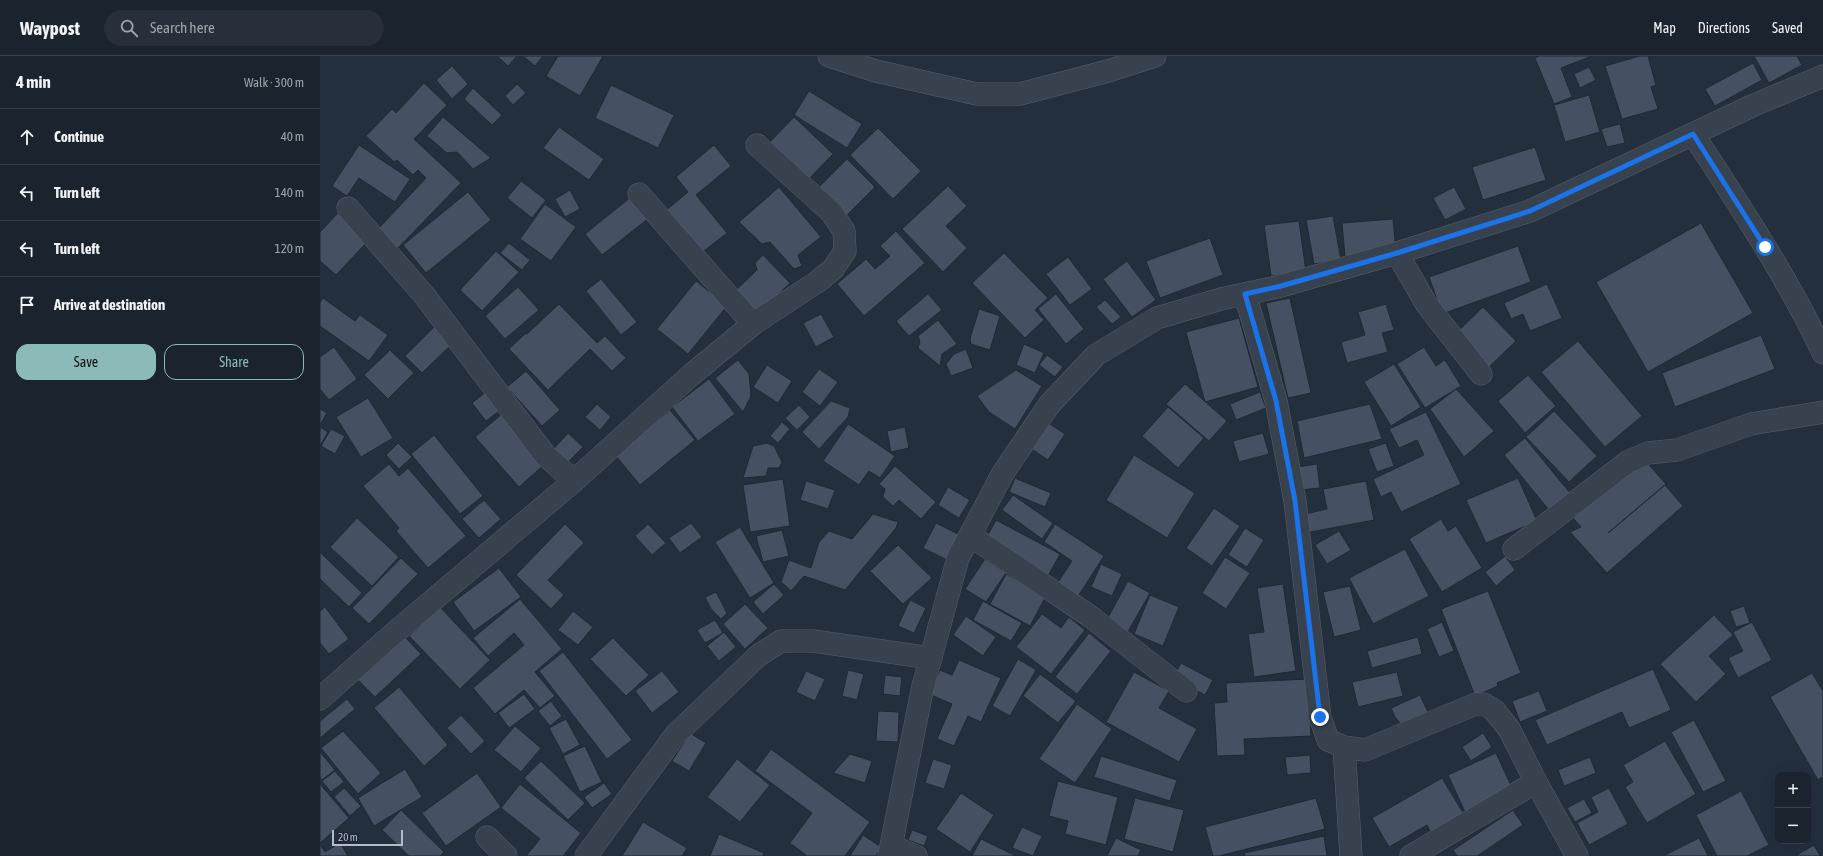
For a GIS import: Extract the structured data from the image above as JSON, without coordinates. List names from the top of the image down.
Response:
{
  "scale_bar": "20 m",
  "page": {
    "header": "Waypost",
    "search": "Search here",
    "nav": ["Map", "Directions", "Saved"],
    "heading": ["4 min", "Walk · 300 m"],
    "list": [
      ["Continue", "40 m"],
      ["Turn left", "140 m"],
      ["Turn left", "120 m"],
      "Arrive at destination"
    ],
    "buttons": ["Save", "Share"],
    "map_buttons": ["+", "−"],
    "scale": "20 m"
  }
}
